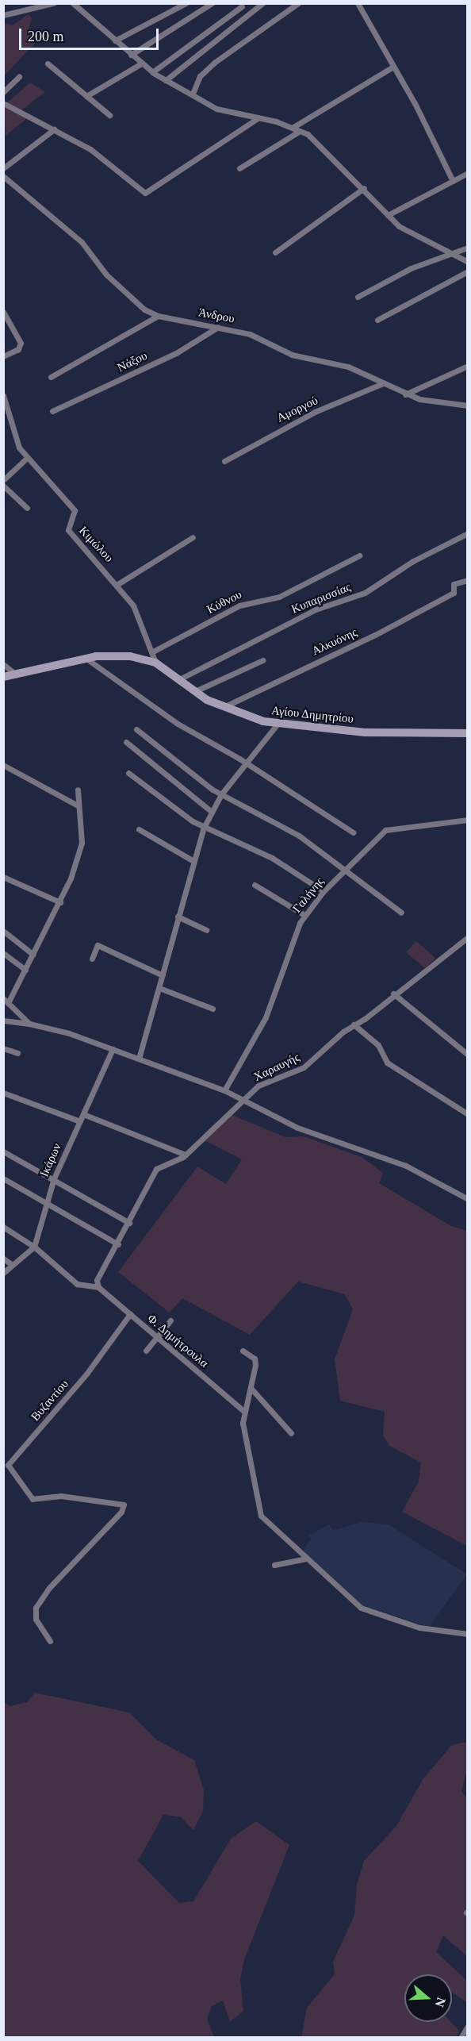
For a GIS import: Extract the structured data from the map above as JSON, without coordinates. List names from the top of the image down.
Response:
{
  "streets": {
    "street": [
      "Άνδρου",
      "Νάξου",
      "Αμοργού",
      "Κιμώλου",
      "Κυπαρισσίας",
      "Κύθνου",
      "Αλκυόνης",
      "Αγίου Δημητρίου",
      "Γαλήνης",
      "Χαραυγής",
      "Ικάρων",
      "Φ. Δημήτρουλα",
      "Βυζαντίου"
    ]
  },
  "crossings": [
    ["Άνδρου", "Νάξου"],
    ["Άνδρου", "Αμοργού"],
    ["Κιμώλου", "Κύθνου"],
    ["Κιμώλου", "Αγίου Δημητρίου"],
    ["Κυπαρισσίας", "Αγίου Δημητρίου"],
    ["Αλκυόνης", "Αγίου Δημητρίου"],
    ["Χαραυγής", "Φ. Δημήτρουλα"],
    ["Φ. Δημήτρουλα", "Βυζαντίου"]
  ],
  "scale_bar": "200 m",
  "north": "right"
}
